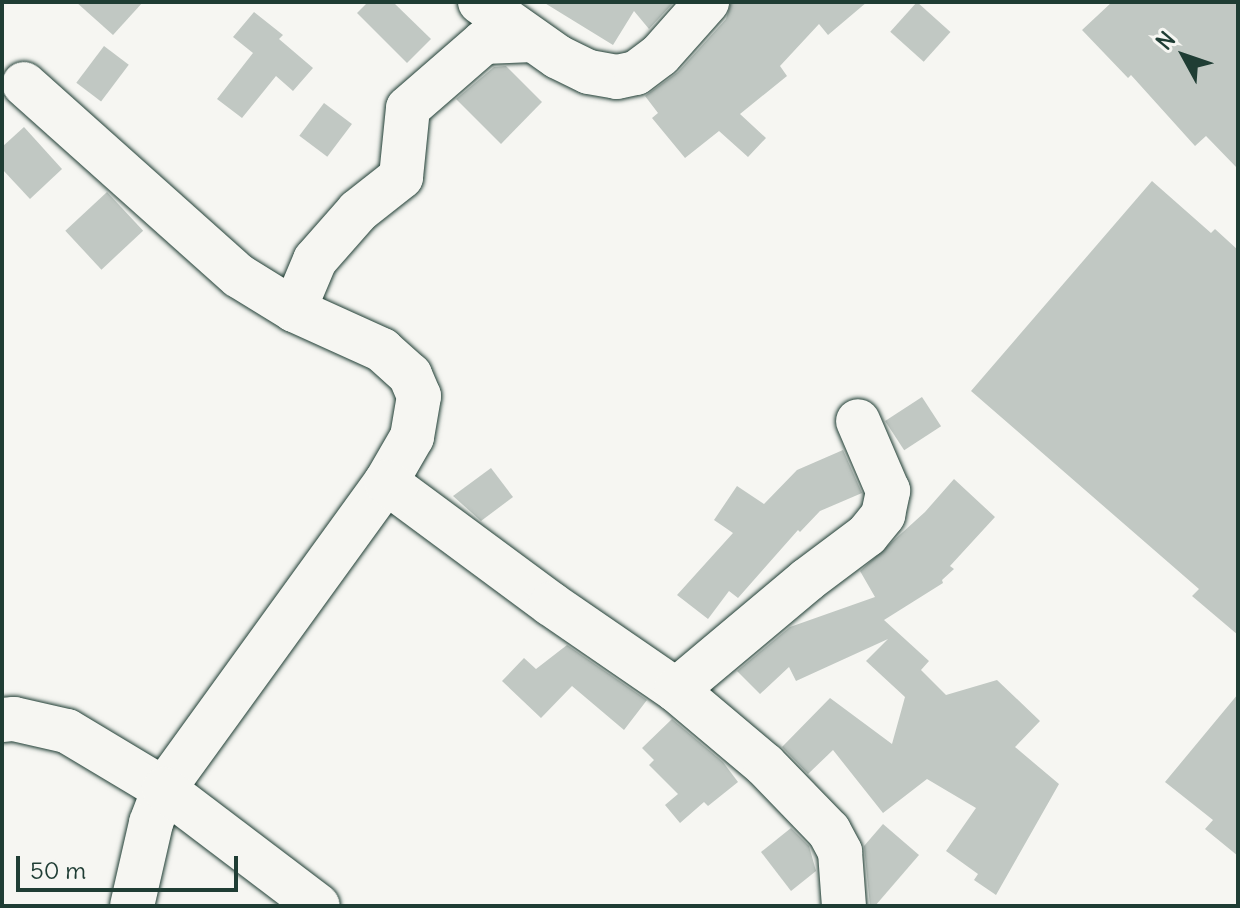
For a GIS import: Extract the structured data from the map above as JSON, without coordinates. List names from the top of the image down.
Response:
{
  "scale_bar": "50 m",
  "north": "top left"
}
